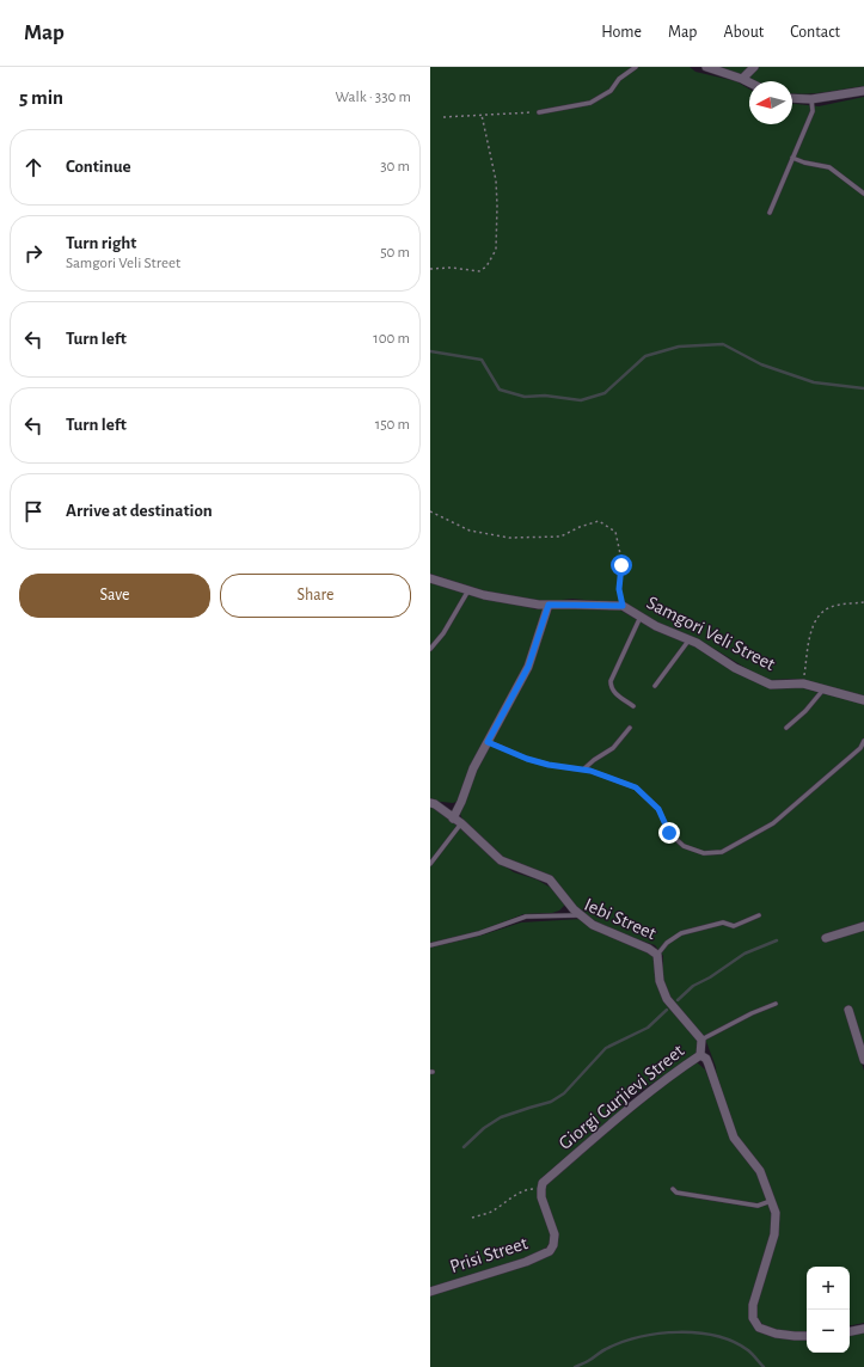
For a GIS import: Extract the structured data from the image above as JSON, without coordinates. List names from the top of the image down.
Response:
{
  "streets": {
    "street": [
      "Samgori Veli Street",
      "Iebi Street",
      "Giorgi Gurjievi Street",
      "Prisi Street"
    ]
  },
  "crossings": [
    ["Giorgi Gurjievi Street", "Prisi Street"]
  ],
  "north": "left",
  "page": {
    "header": "Map",
    "nav": [
      "Home",
      "Map",
      "About",
      "Contact"
    ],
    "heading": ["5 min", "Walk · 330 m"],
    "list": [
      ["Continue", "30 m"],
      ["Turn right", "Samgori Veli Street", "50 m"],
      ["Turn left", "100 m"],
      ["Turn left", "150 m"],
      "Arrive at destination"
    ],
    "buttons": ["Save", "Share"],
    "map_buttons": ["+", "−"]
  }
}
